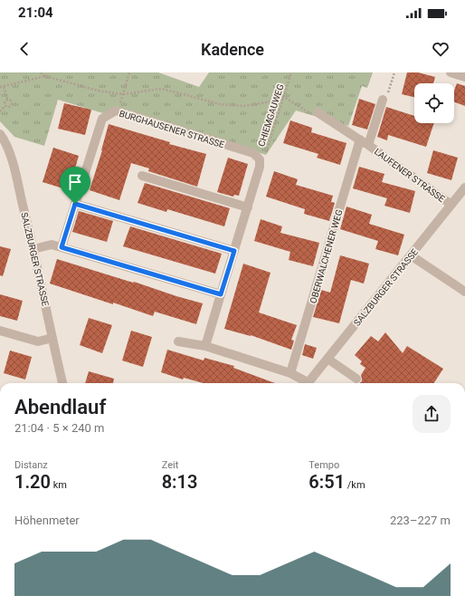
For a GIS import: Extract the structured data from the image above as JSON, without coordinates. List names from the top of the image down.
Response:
{
  "streets": {
    "street": [
      "BURGHAUSENER STRASSE",
      "LAUFENER STRASSE",
      "OBERWALCHENER WEG",
      "SALZBURGER STRASSE"
    ],
    "path": ["CHIEMGAUWEG"]
  },
  "crossings": [
    ["CHIEMGAUWEG", "BURGHAUSENER STRASSE"],
    ["LAUFENER STRASSE", "OBERWALCHENER WEG"],
    ["LAUFENER STRASSE", "SALZBURGER STRASSE"]
  ],
  "page": {
    "status": "21:04",
    "header": "Kadence",
    "heading": ["Abendlauf", "21:04 · 5 × 240 m"],
    "stats": [
      ["Distanz", "1.20 km"],
      ["Zeit", "8:13"],
      ["Tempo", "6:51 /km"]
    ],
    "chart": ["Höhenmeter", "223–227 m"]
  }
}
